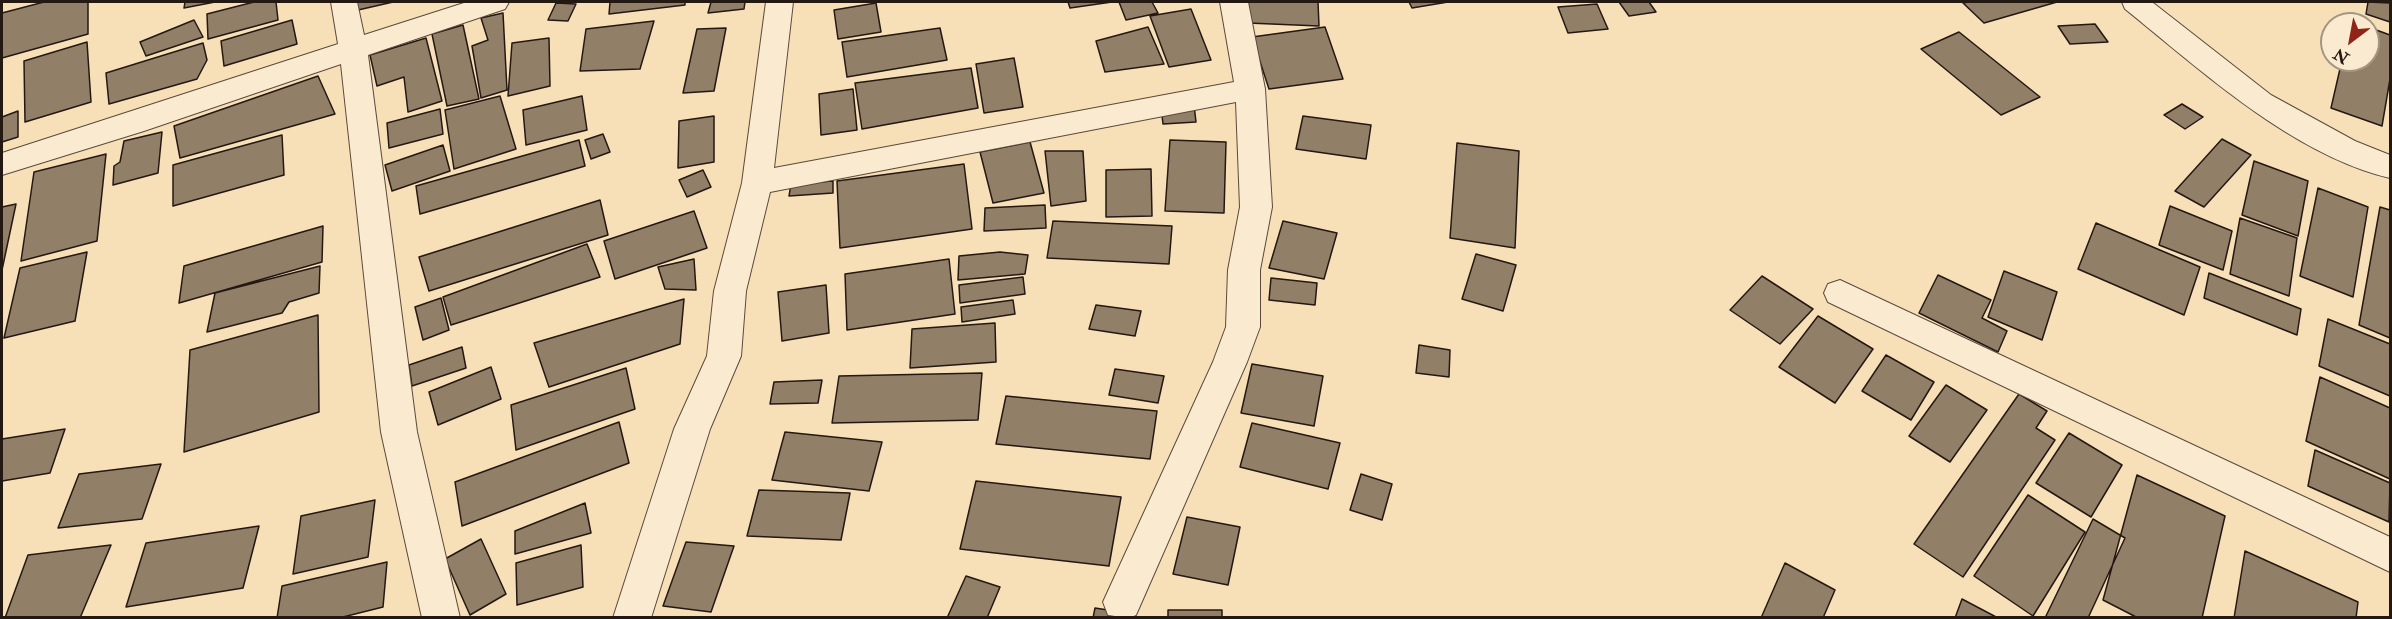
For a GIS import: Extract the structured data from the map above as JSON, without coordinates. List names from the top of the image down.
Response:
{
  "north": "bottom left"
}
